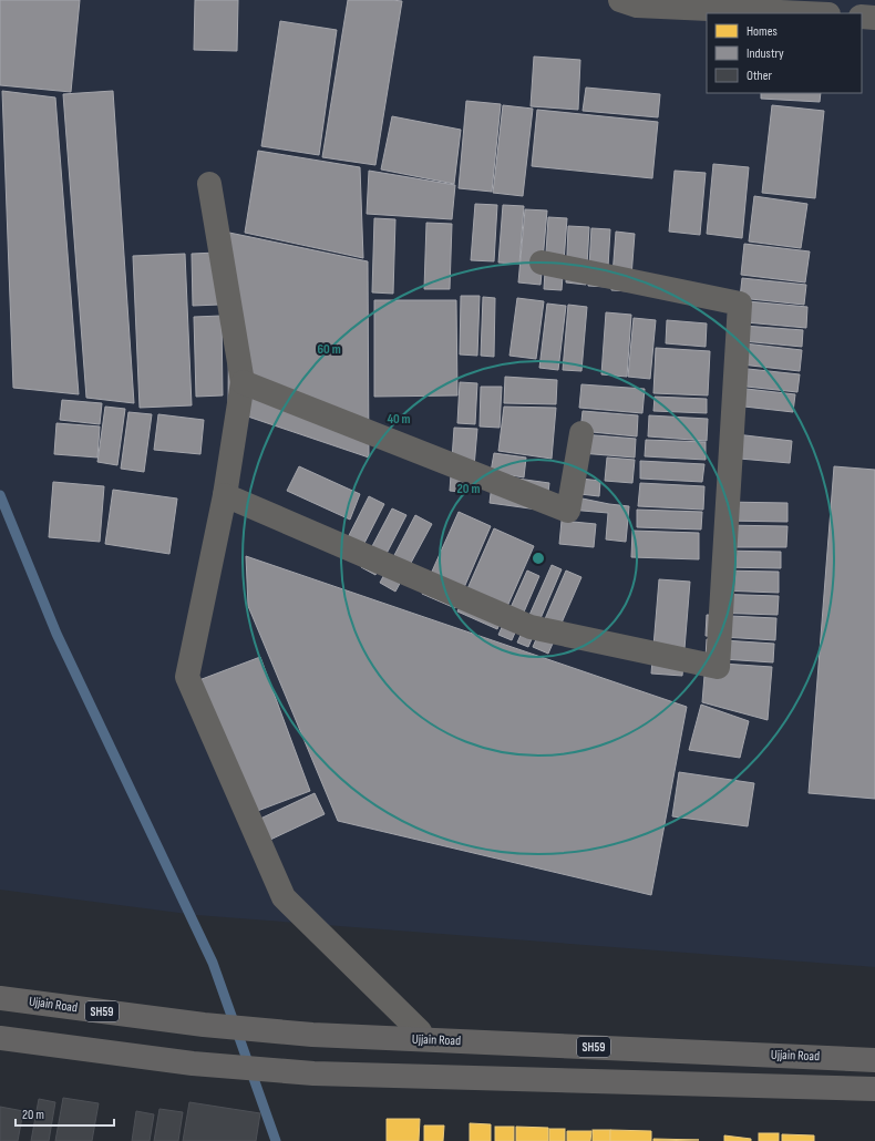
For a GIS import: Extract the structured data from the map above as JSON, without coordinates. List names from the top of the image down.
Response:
{
  "streets": {
    "main road": ["Ujjain Road", "SH59"]
  },
  "legend": ["Homes", "Industry", "Other"],
  "scale_bar": "20 m",
  "rings": ["60 m", "40 m", "20 m"]
}
